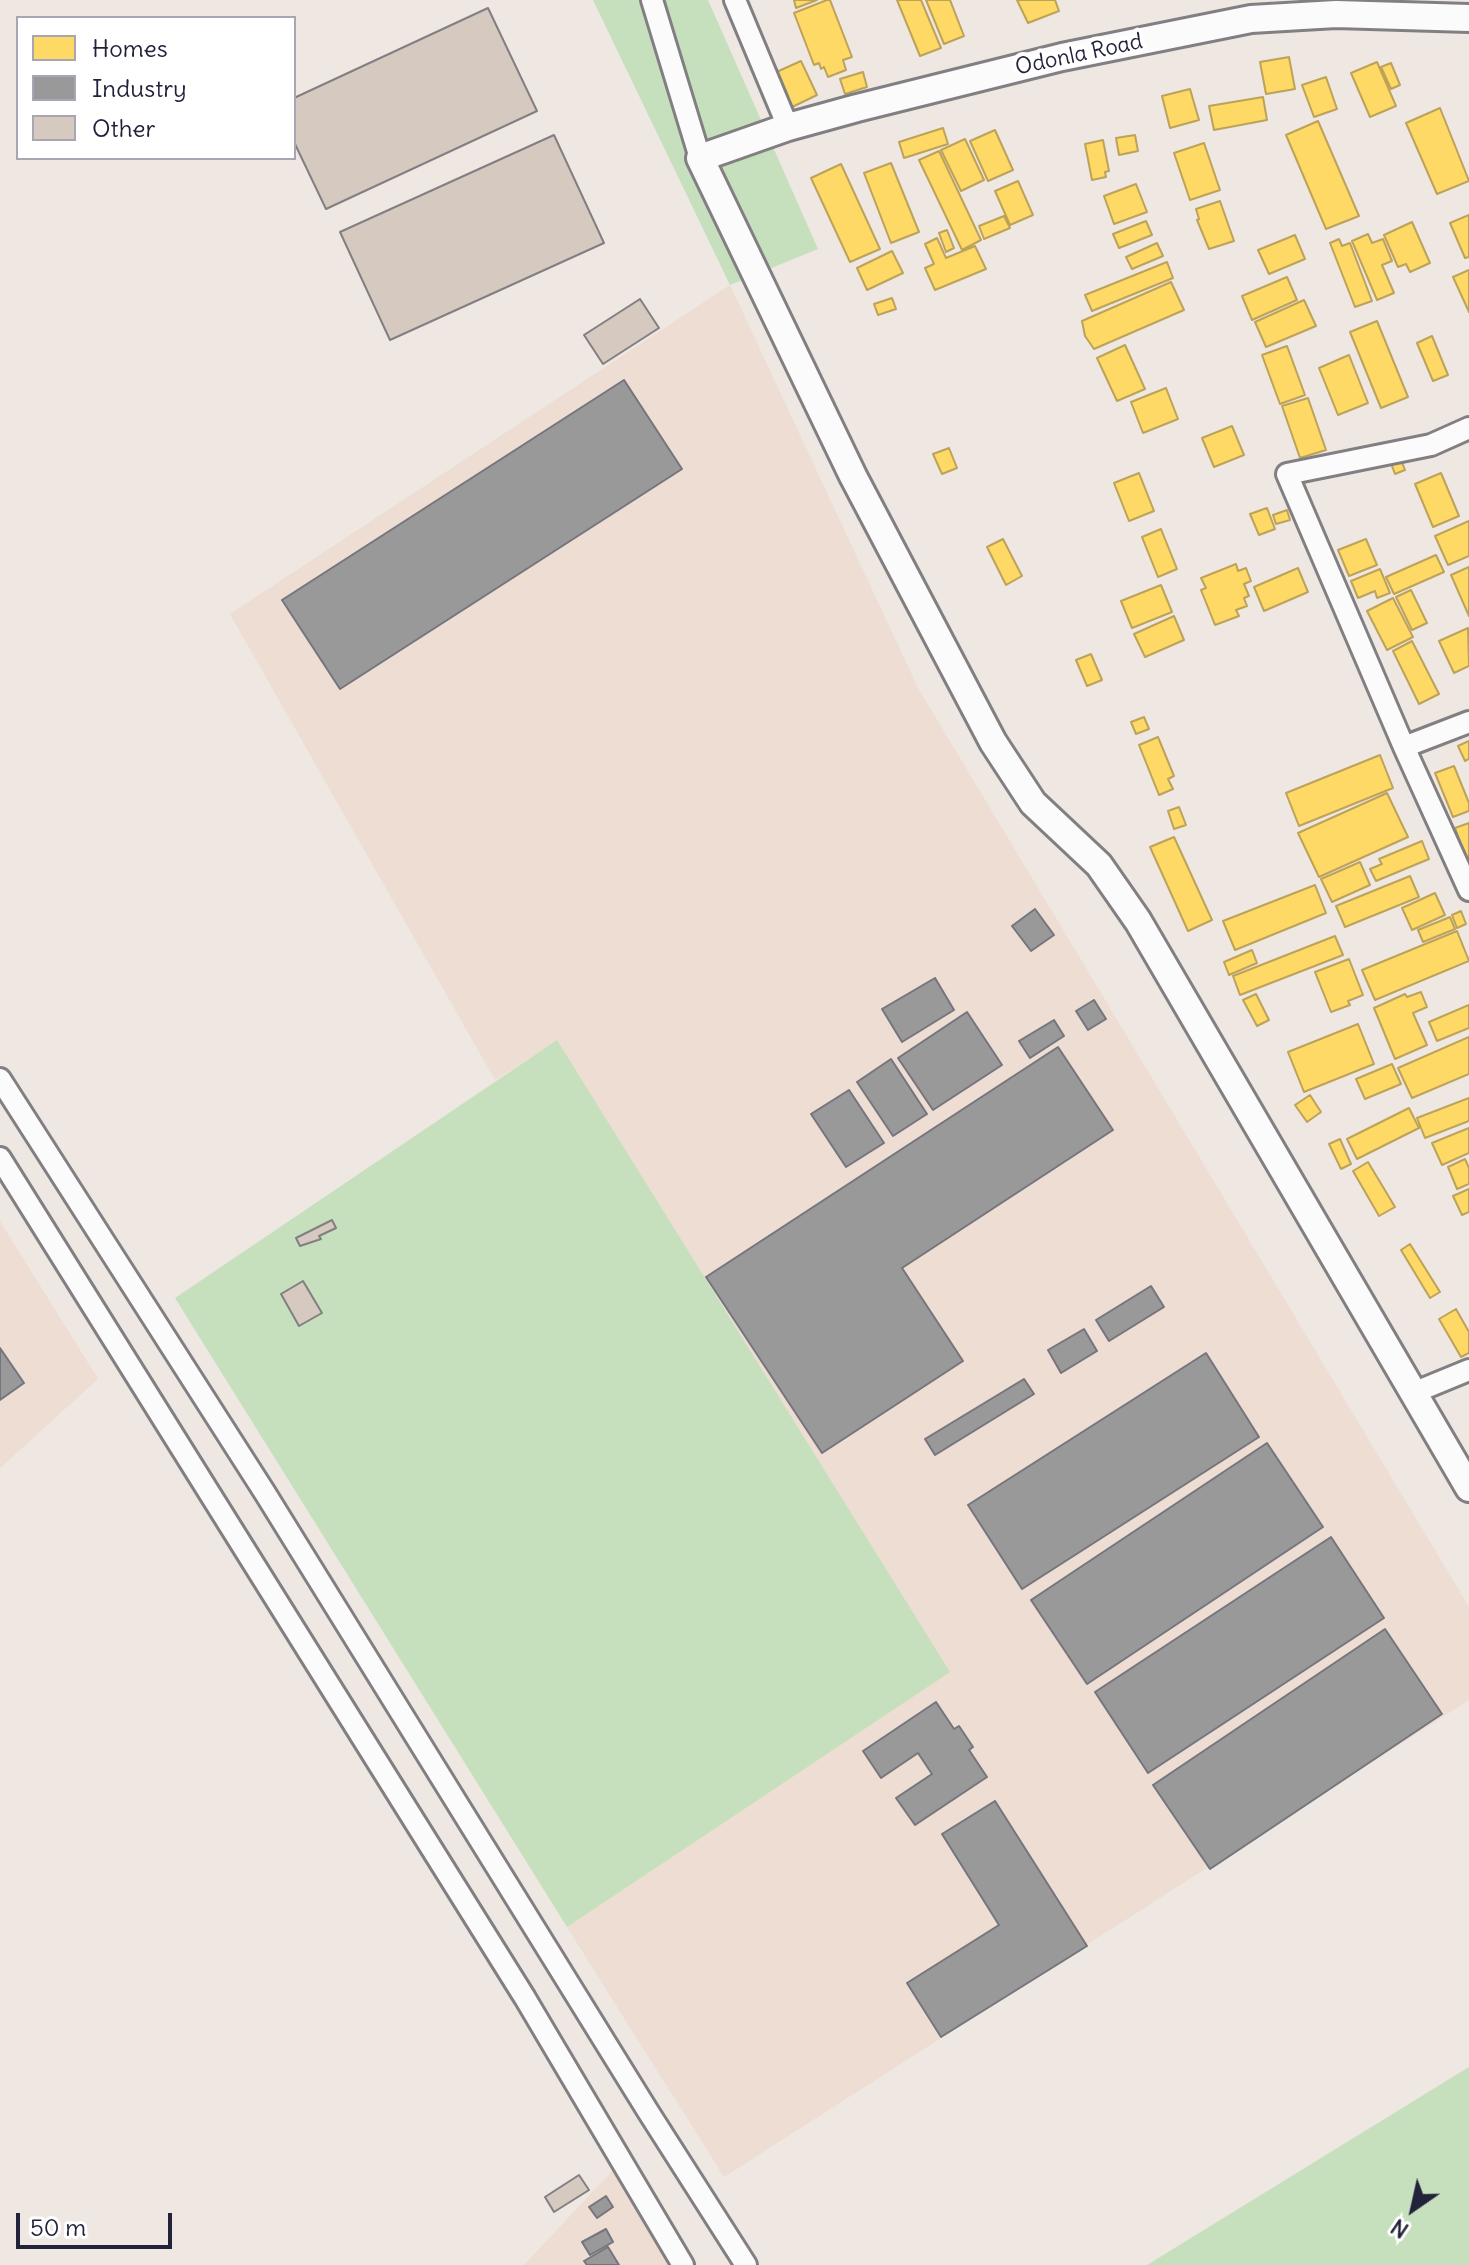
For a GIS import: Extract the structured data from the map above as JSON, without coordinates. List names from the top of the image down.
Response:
{
  "streets": {
    "street": ["Odonla Road"]
  },
  "legend": ["Homes", "Industry", "Other"],
  "scale_bar": "50 m",
  "north": "bottom left"
}
